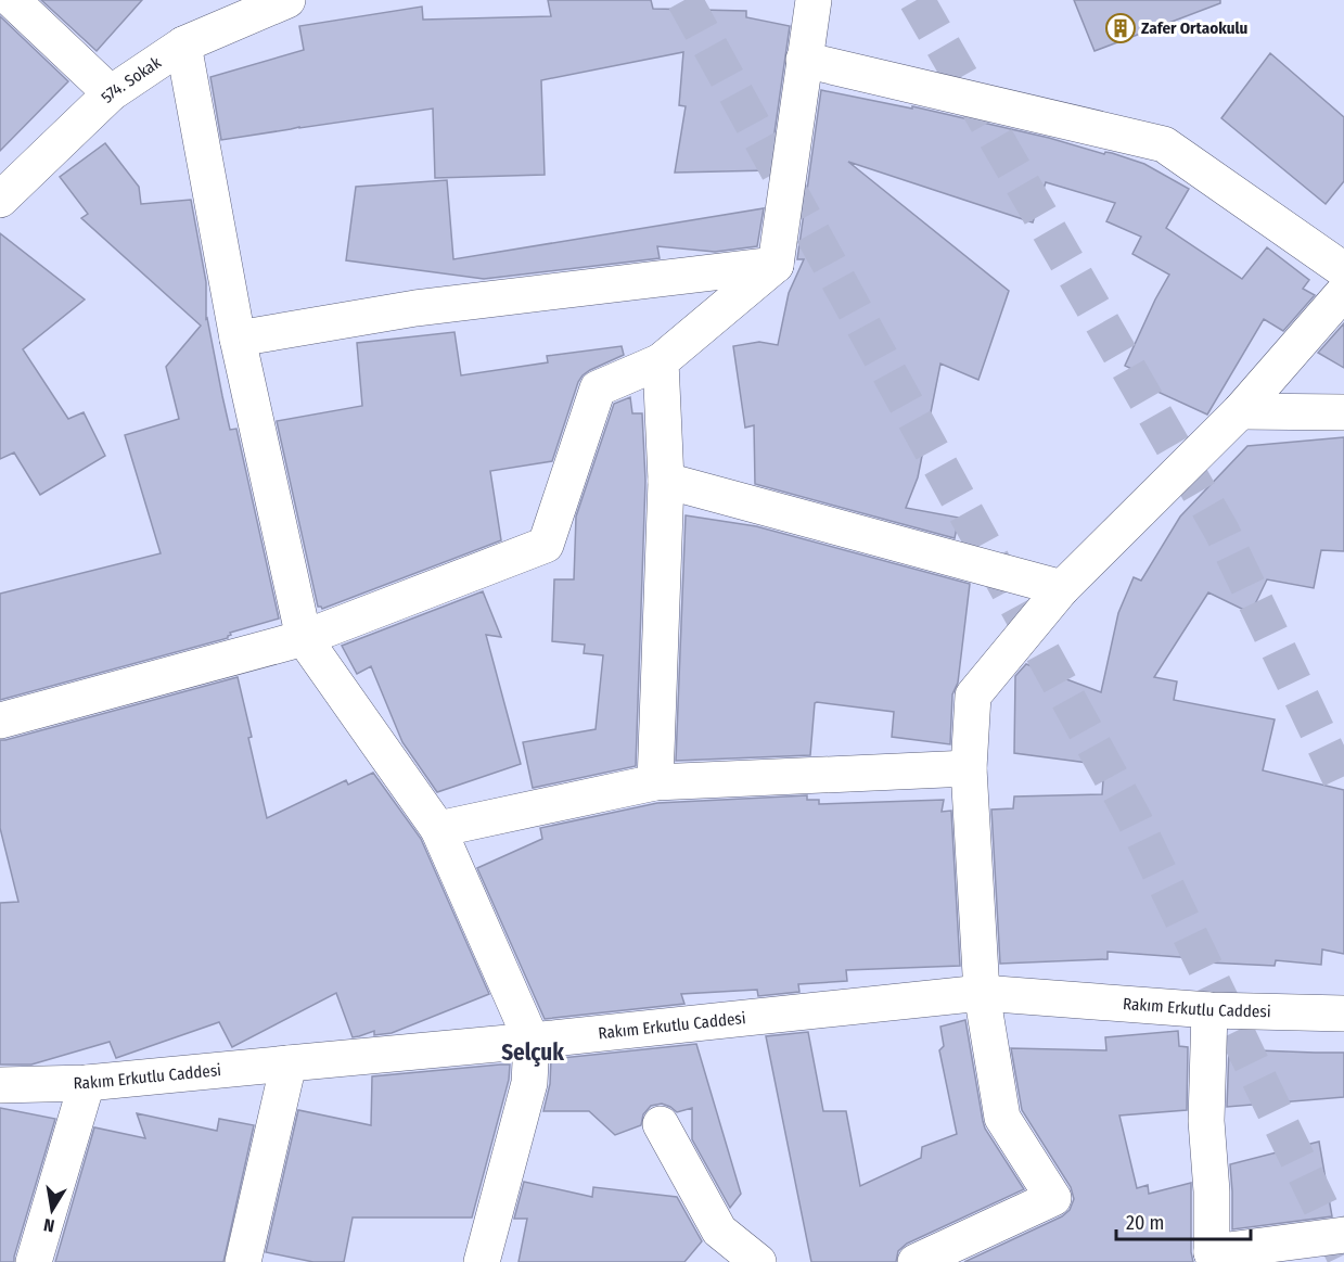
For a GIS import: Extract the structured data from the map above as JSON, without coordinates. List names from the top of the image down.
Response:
{
  "streets": {
    "street": ["574. Sokak", "Rakım Erkutlu Caddesi"]
  },
  "districts": ["Selçuk"],
  "places": {
    "building": ["Zafer Ortaokulu"]
  },
  "scale_bar": "20 m",
  "north": "bottom"
}
